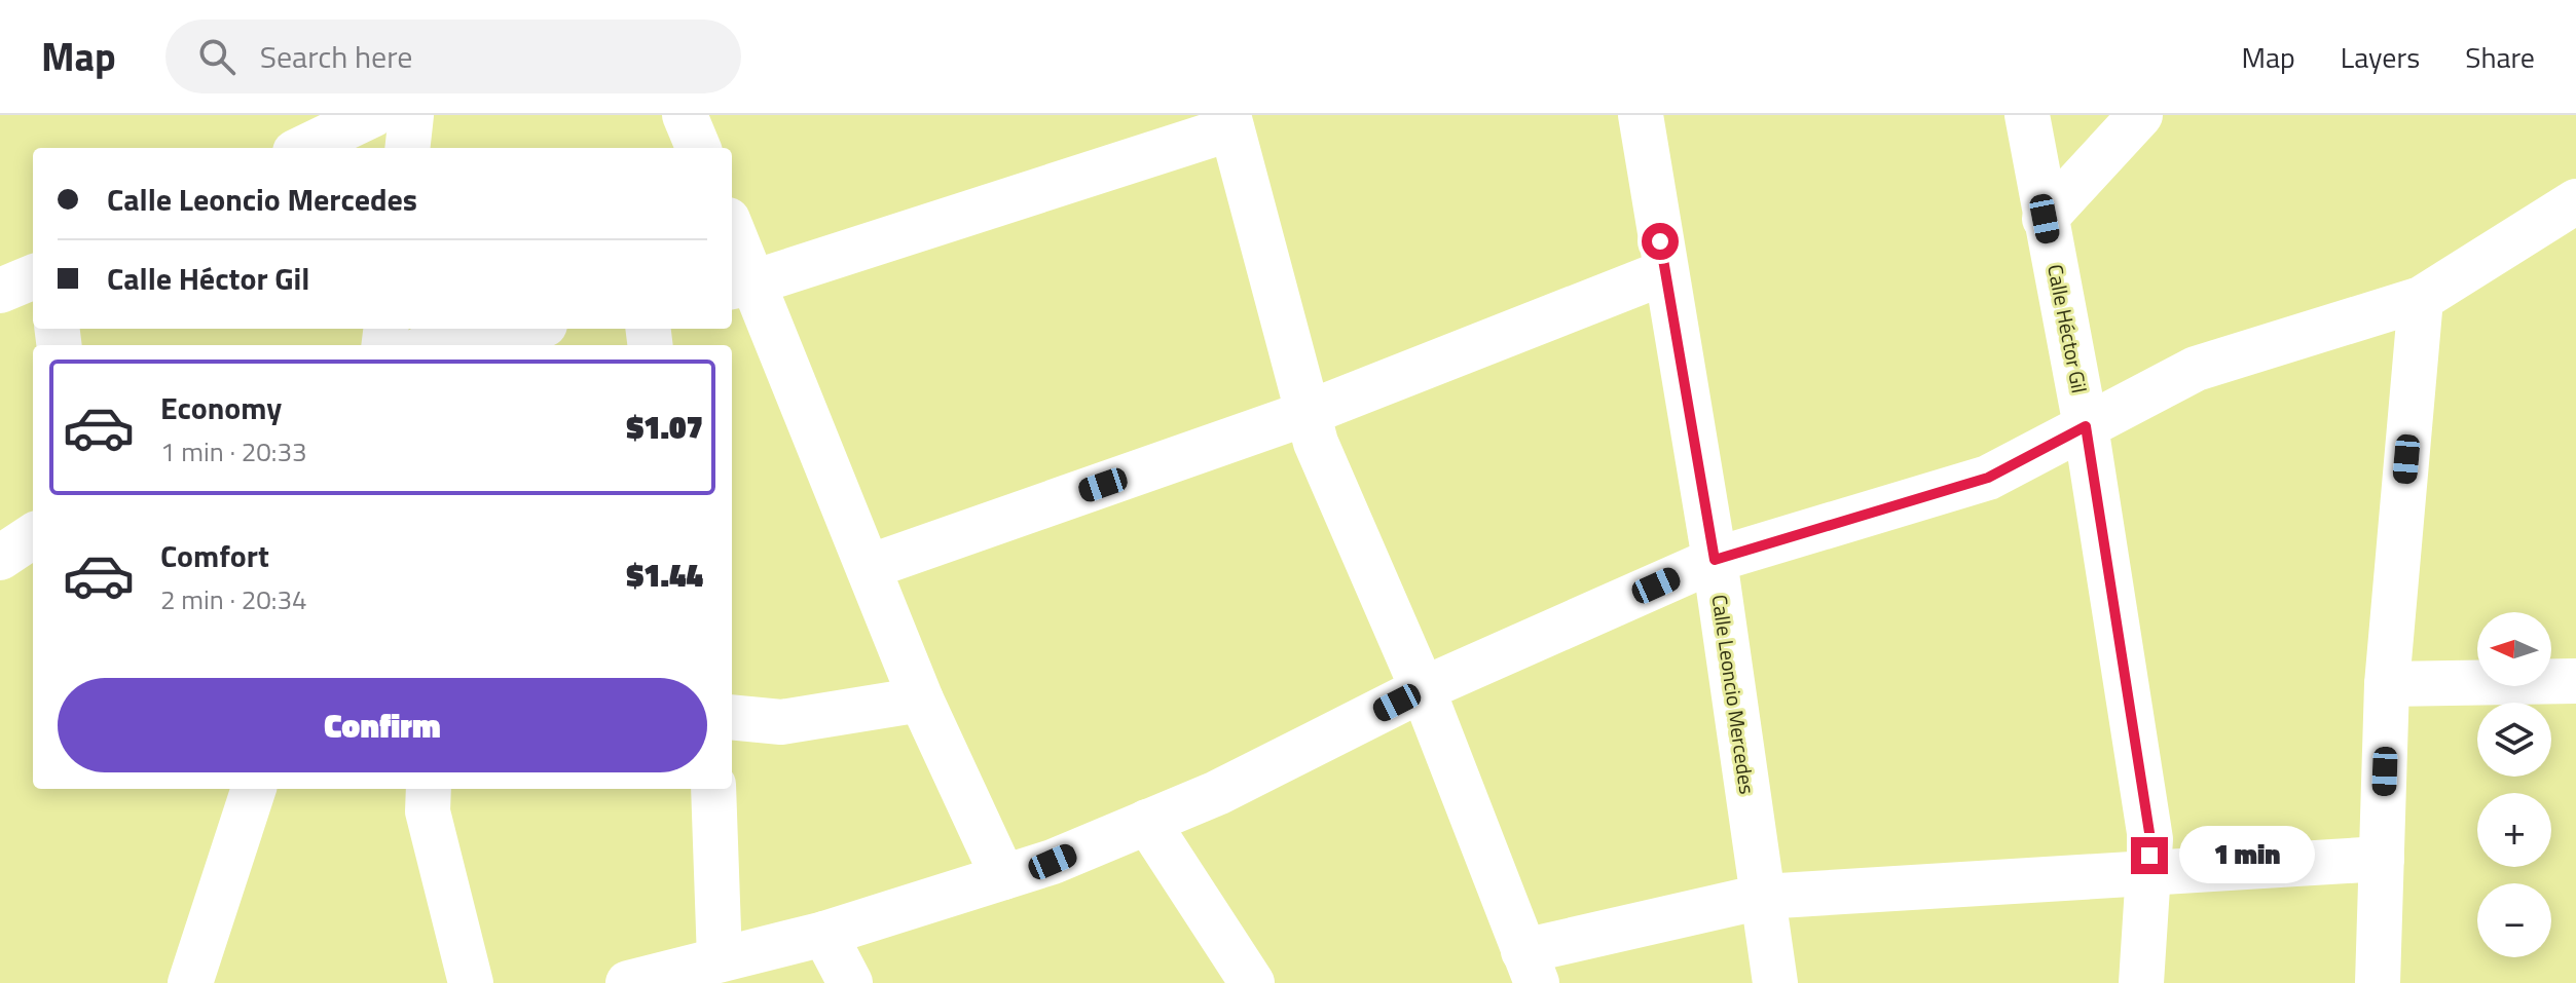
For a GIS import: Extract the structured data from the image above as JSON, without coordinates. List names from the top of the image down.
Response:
{
  "streets": {
    "street": ["Calle Héctor Gil", "Calle Leoncio Mercedes"]
  },
  "north": "left",
  "page": {
    "header": "Map",
    "search": "Search here",
    "nav": ["Map", "Layers", "Share"],
    "banner": ["Calle Leoncio Mercedes", "Calle Héctor Gil"],
    "list": [
      {
        "name": "Economy",
        "note": "1 min · 20:33",
        "value": "$1.07"
      },
      {
        "name": "Comfort",
        "note": "2 min · 20:34",
        "value": "$1.44"
      }
    ],
    "map_buttons": ["+", "−"],
    "buttons": "Confirm",
    "bubble": "1 min"
  }
}
